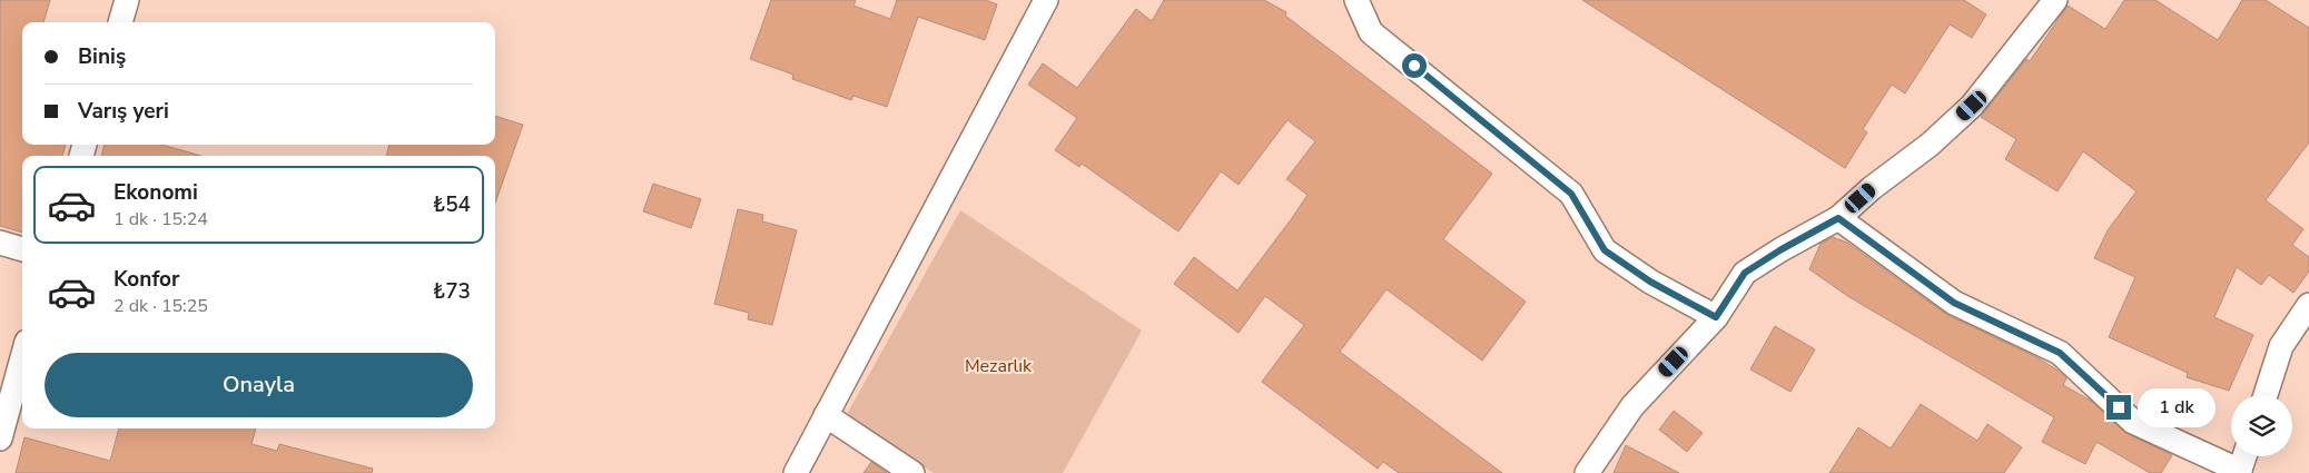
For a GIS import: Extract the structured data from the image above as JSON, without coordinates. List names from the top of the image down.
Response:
{
  "parks": ["Mezarlık"],
  "page": {
    "banner": ["Biniş", "Varış yeri"],
    "list": [
      {
        "name": "Ekonomi",
        "note": "1 dk · 15:24",
        "value": "₺54"
      },
      {
        "name": "Konfor",
        "note": "2 dk · 15:25",
        "value": "₺73"
      }
    ],
    "buttons": "Onayla",
    "bubble": "1 dk"
  }
}
